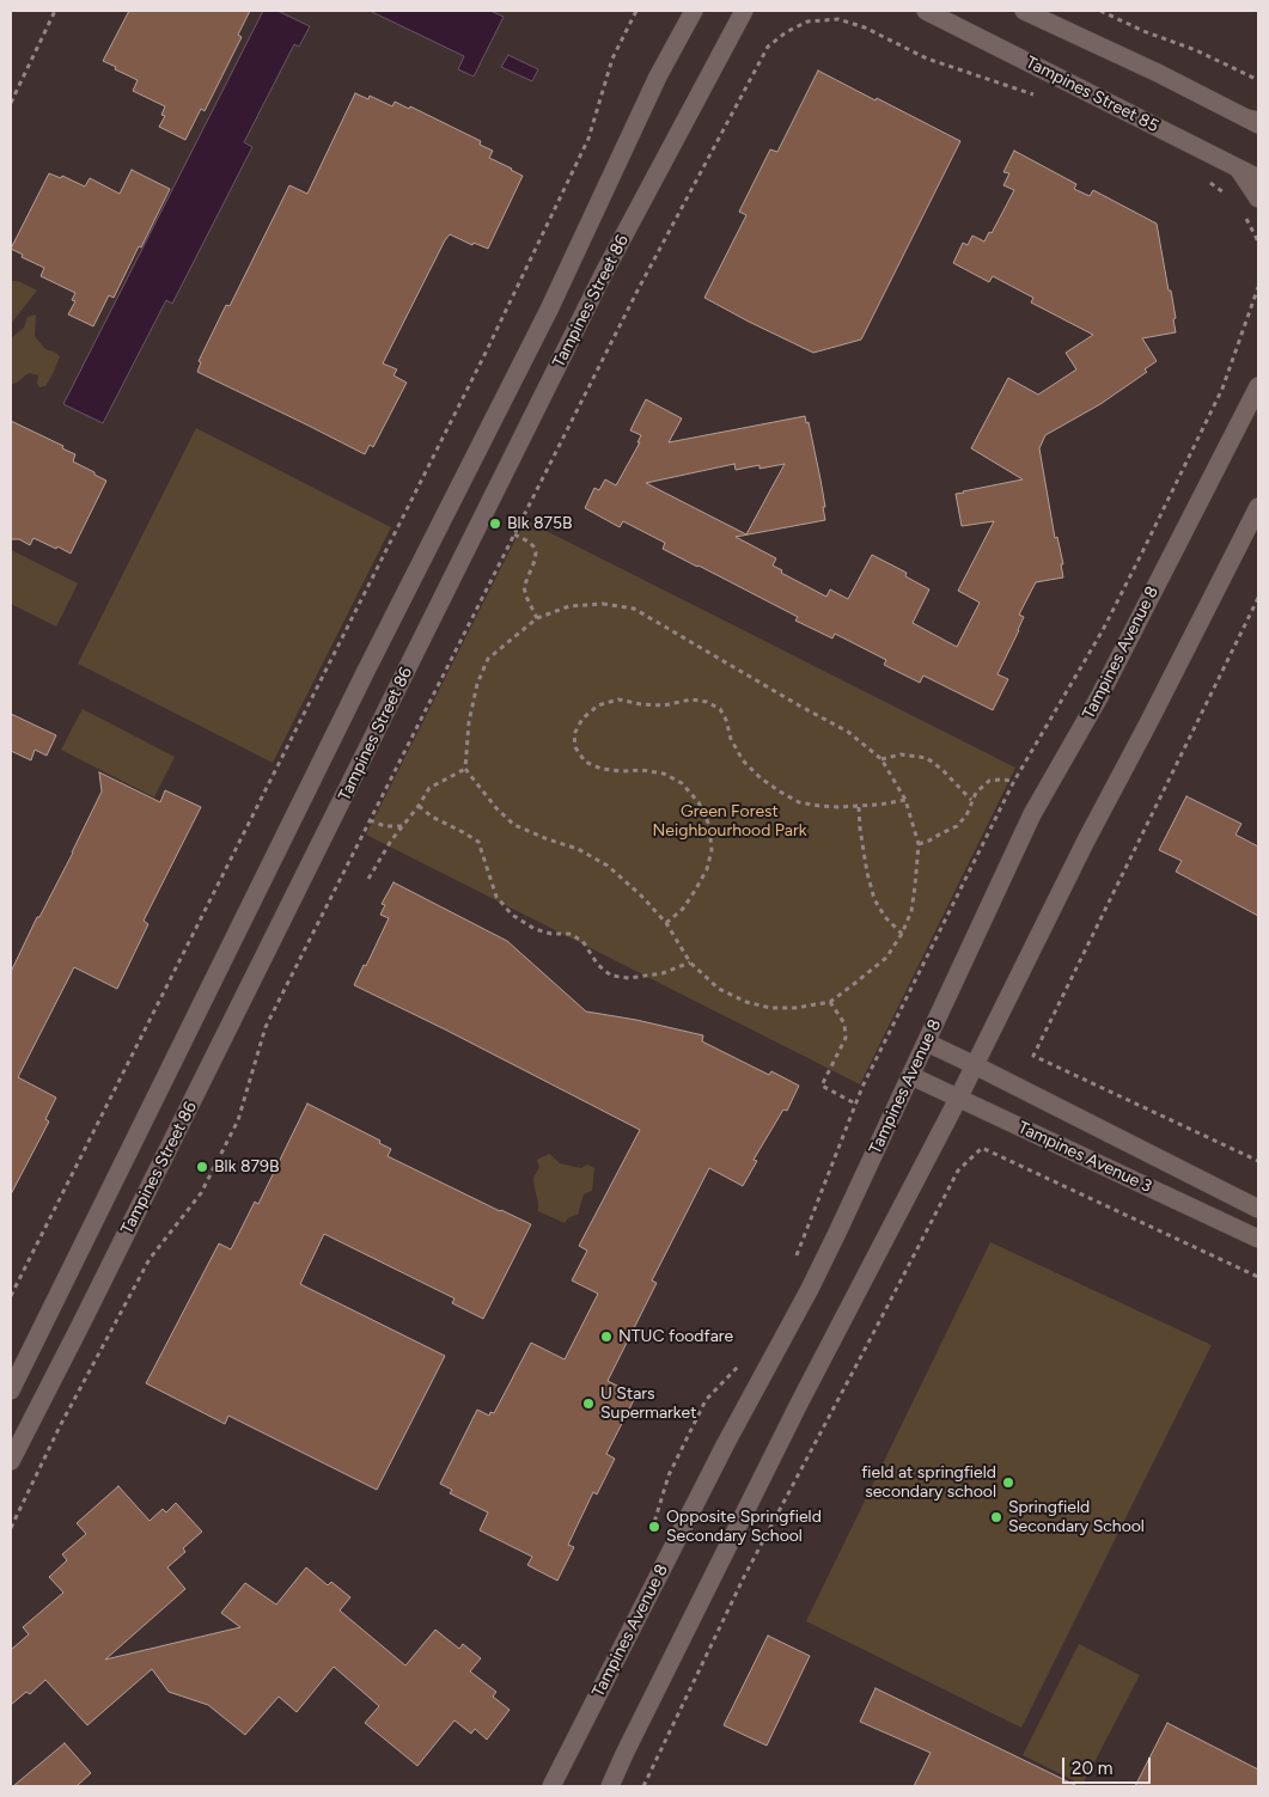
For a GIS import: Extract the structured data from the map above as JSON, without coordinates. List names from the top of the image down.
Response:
{
  "streets": {
    "street": [
      "Tampines Street 85",
      "Tampines Street 86",
      "Tampines Avenue 8",
      "Tampines Avenue 3"
    ]
  },
  "crossings": [
    ["Tampines Avenue 8", "Tampines Avenue 3"]
  ],
  "parks": ["Green Forest Neighbourhood Park"],
  "places": [
    "Blk 875B",
    "Blk 879B",
    "NTUC foodfare",
    "U Stars Supermarket",
    "field at springfield secondary school",
    "Springfield Secondary School",
    "Opposite Springfield Secondary School"
  ],
  "scale_bar": "20 m"
}
